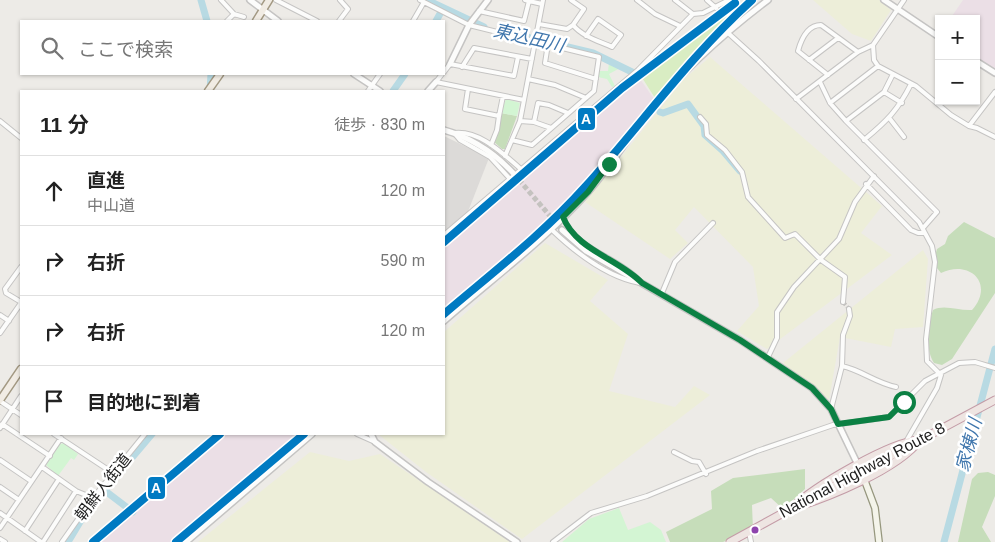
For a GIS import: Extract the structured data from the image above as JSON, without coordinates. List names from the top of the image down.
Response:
{
  "streets": {
    "highway": ["National Highway Route 8"],
    "street": ["朝鮮人街道"]
  },
  "water": ["東込田川", "家棟川"],
  "lines": ["transit line A"],
  "page": {
    "map_buttons": ["+", "−"],
    "search": "ここで検索",
    "heading": ["11 分", "徒歩 · 830 m"],
    "list": [
      ["直進", "中山道", "120 m"],
      ["右折", "590 m"],
      ["右折", "120 m"],
      "目的地に到着"
    ]
  }
}
